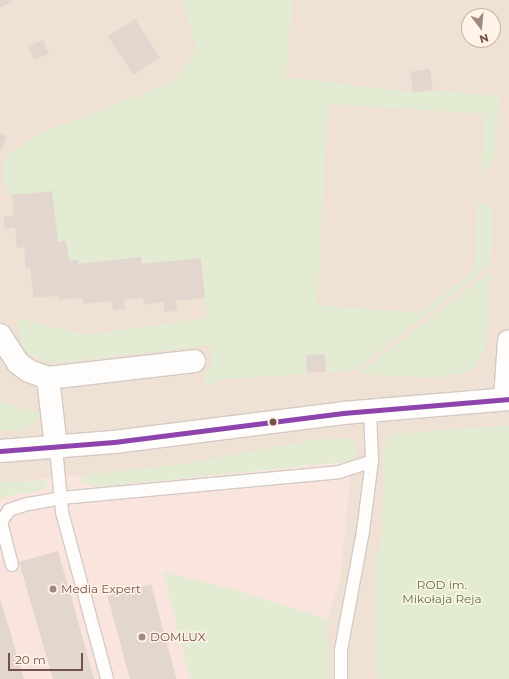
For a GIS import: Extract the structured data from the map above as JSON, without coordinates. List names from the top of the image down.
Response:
{
  "parks": ["ROD im. Mikołaja Reja"],
  "places": ["Media Expert", "DOMLUX"],
  "scale_bar": "20 m",
  "north": "bottom"
}
